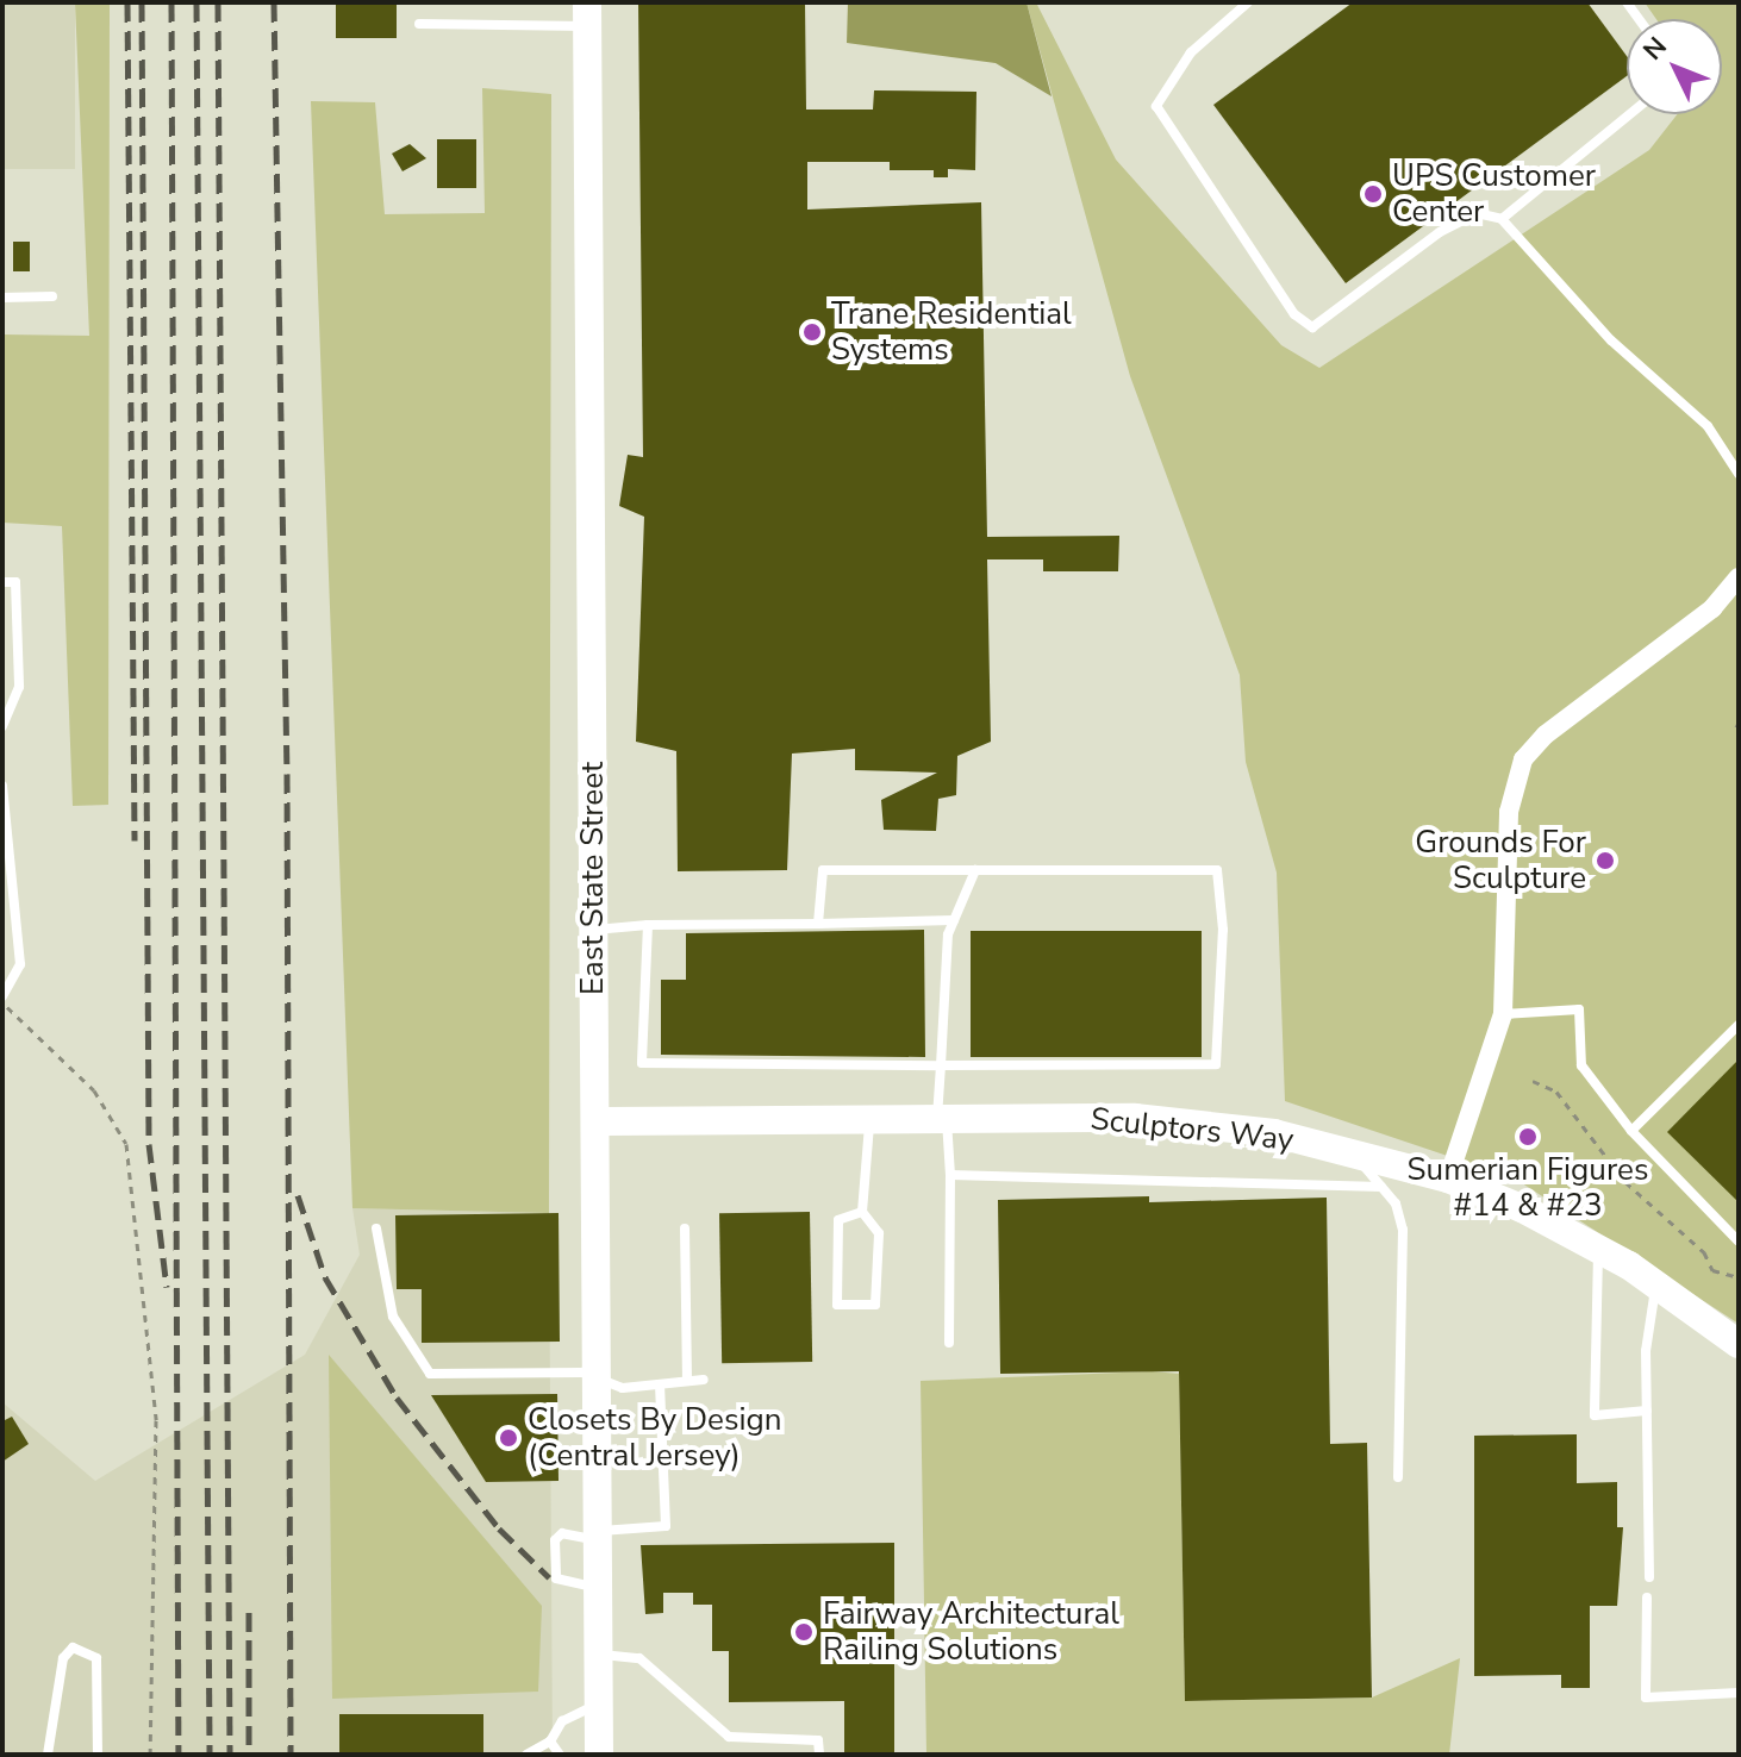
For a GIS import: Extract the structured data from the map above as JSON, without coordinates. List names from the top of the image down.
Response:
{
  "streets": {
    "street": ["East State Street", "Sculptors Way"]
  },
  "crossings": [
    ["East State Street", "Sculptors Way"]
  ],
  "places": [
    "UPS Customer Center",
    "Trane Residential Systems",
    "Grounds For Sculpture",
    "Sumerian Figures #14 & #23",
    "Closets By Design (Central Jersey)",
    "Fairway Architectural Railing Solutions"
  ],
  "north": "top left"
}
